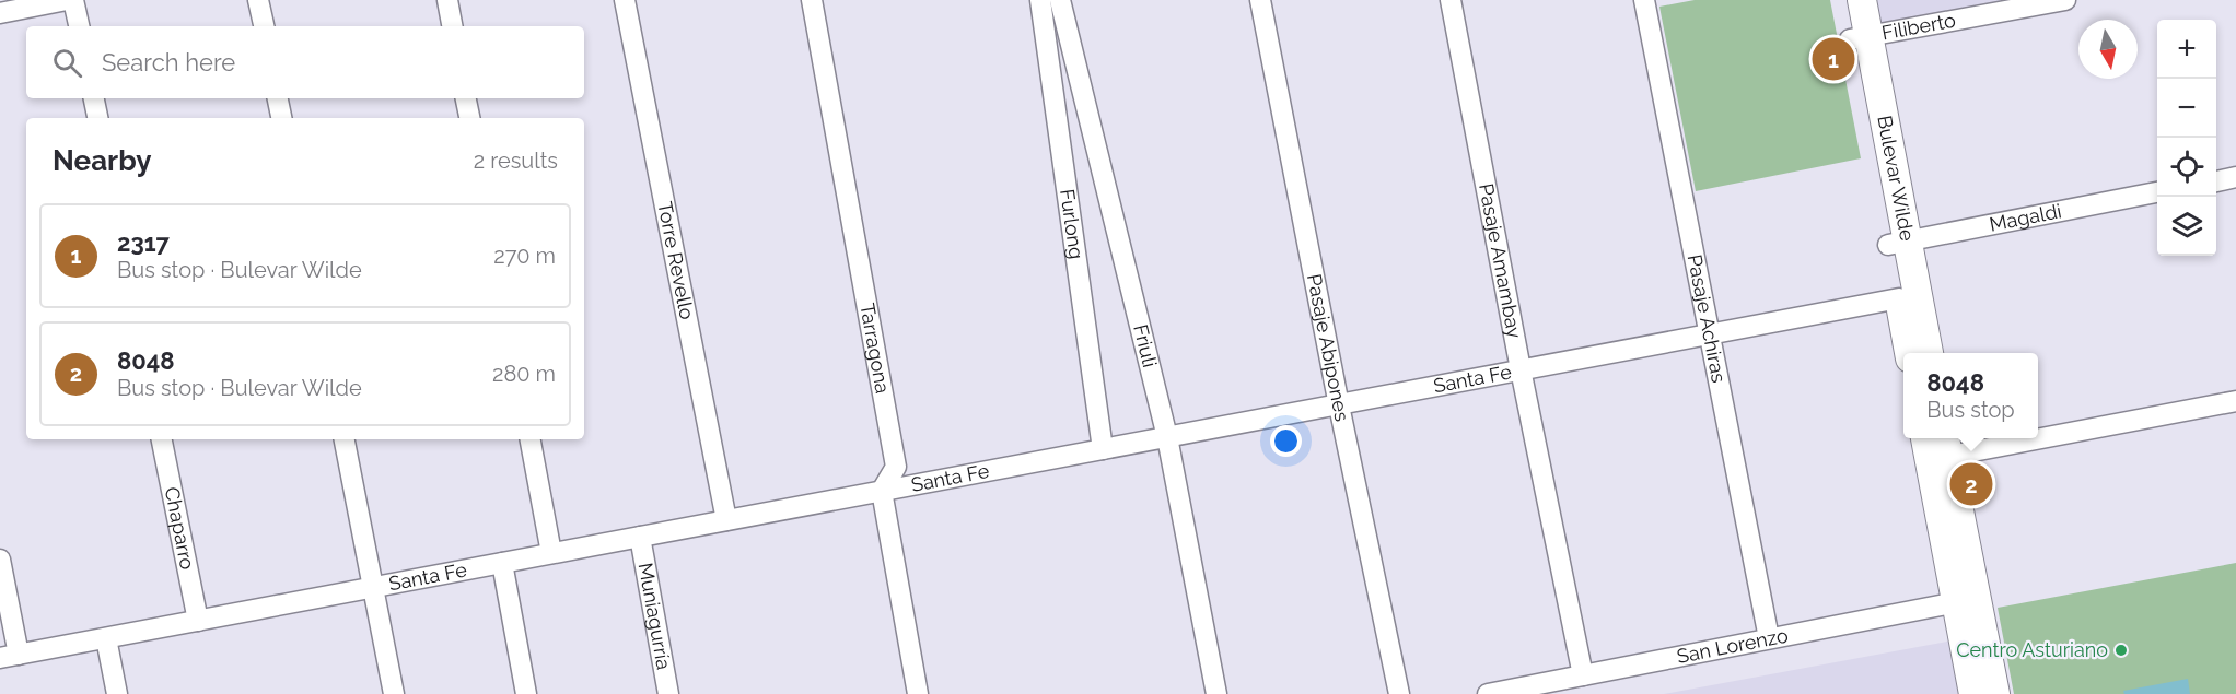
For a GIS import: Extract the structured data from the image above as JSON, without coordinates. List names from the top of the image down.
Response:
{
  "streets": {
    "main road": ["Bulevar Wilde"],
    "street": [
      "Filiberto",
      "Magaldi",
      "Furlong",
      "Torre Revello",
      "Pasaje Amambay",
      "Pasaje Achiras",
      "Friuli",
      "Pasaje Abipones",
      "Tarragona",
      "Santa Fe",
      "Chaparro",
      "Muniagurría",
      "San Lorenzo"
    ]
  },
  "crossings": [
    ["Filiberto", "Bulevar Wilde"],
    ["Bulevar Wilde", "Magaldi"],
    ["Bulevar Wilde", "Santa Fe"],
    ["Furlong", "Santa Fe"],
    ["Torre Revello", "Santa Fe"],
    ["Pasaje Amambay", "Santa Fe"],
    ["Pasaje Amambay", "San Lorenzo"],
    ["Pasaje Achiras", "Santa Fe"],
    ["Pasaje Achiras", "San Lorenzo"],
    ["Friuli", "Santa Fe"],
    ["Pasaje Abipones", "Santa Fe"],
    ["Tarragona", "Santa Fe"],
    ["Santa Fe", "Chaparro"],
    ["Santa Fe", "Muniagurría"]
  ],
  "places": ["Centro Asturiano"],
  "north": "bottom",
  "page": {
    "map_buttons": ["+", "−"],
    "search": "Search here",
    "pins": ["1", "2"],
    "heading": ["Nearby", "2 results"],
    "list": [
      {
        "mark": "1",
        "name": "2317",
        "note": "Bus stop · Bulevar Wilde",
        "value": "270 m"
      },
      {
        "mark": "2",
        "name": "8048",
        "note": "Bus stop · Bulevar Wilde",
        "value": "280 m"
      }
    ],
    "popup": ["8048", "Bus stop"]
  }
}
